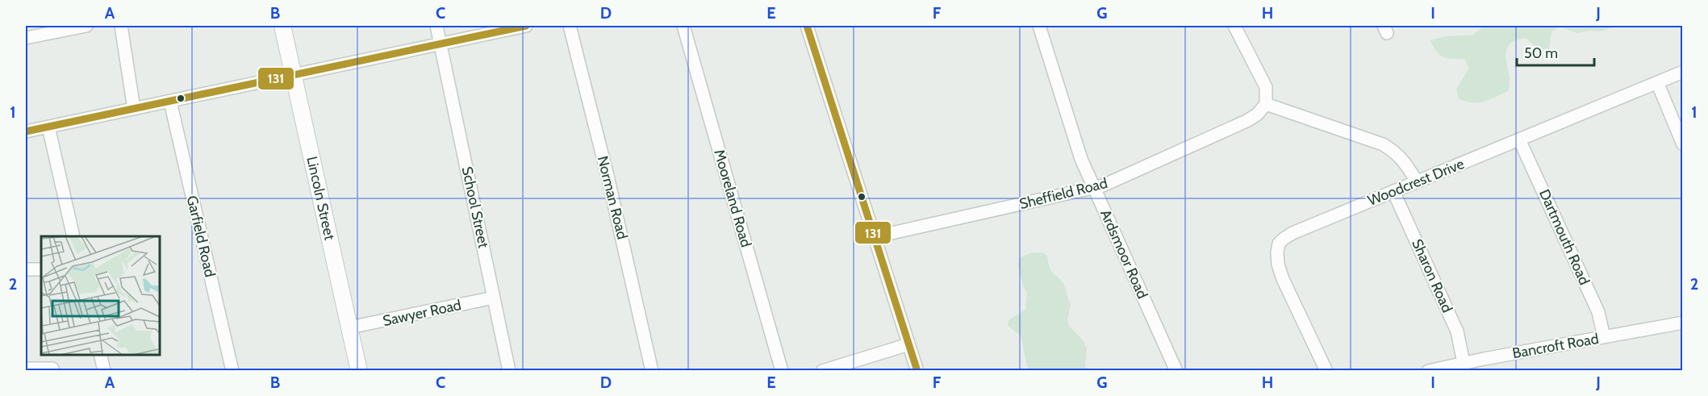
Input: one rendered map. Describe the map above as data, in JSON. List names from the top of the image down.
{
  "streets": {
    "street": [
      "Woodcrest Drive",
      "Sheffield Road",
      "Norman Road",
      "Lincoln Street",
      "Mooreland Road",
      "School Street",
      "Garfield Road",
      "Dartmouth Road",
      "Ardsmoor Road",
      "Sharon Road",
      "Sawyer Road",
      "Bancroft Road"
    ]
  },
  "crossings": [
    ["Woodcrest Drive", "Dartmouth Road"],
    ["Woodcrest Drive", "Sharon Road"],
    ["Sheffield Road", "Ardsmoor Road"],
    ["Lincoln Street", "Sawyer Road"],
    ["School Street", "Sawyer Road"],
    ["Dartmouth Road", "Bancroft Road"],
    ["Sharon Road", "Bancroft Road"]
  ],
  "lines": ["transit line 131"],
  "scale_bar": "50 m",
  "grid": {
    "columns": [
      "A",
      "B",
      "C",
      "D",
      "E",
      "F",
      "G",
      "H",
      "I",
      "J"
    ],
    "rows": ["1", "2"]
  }
}
